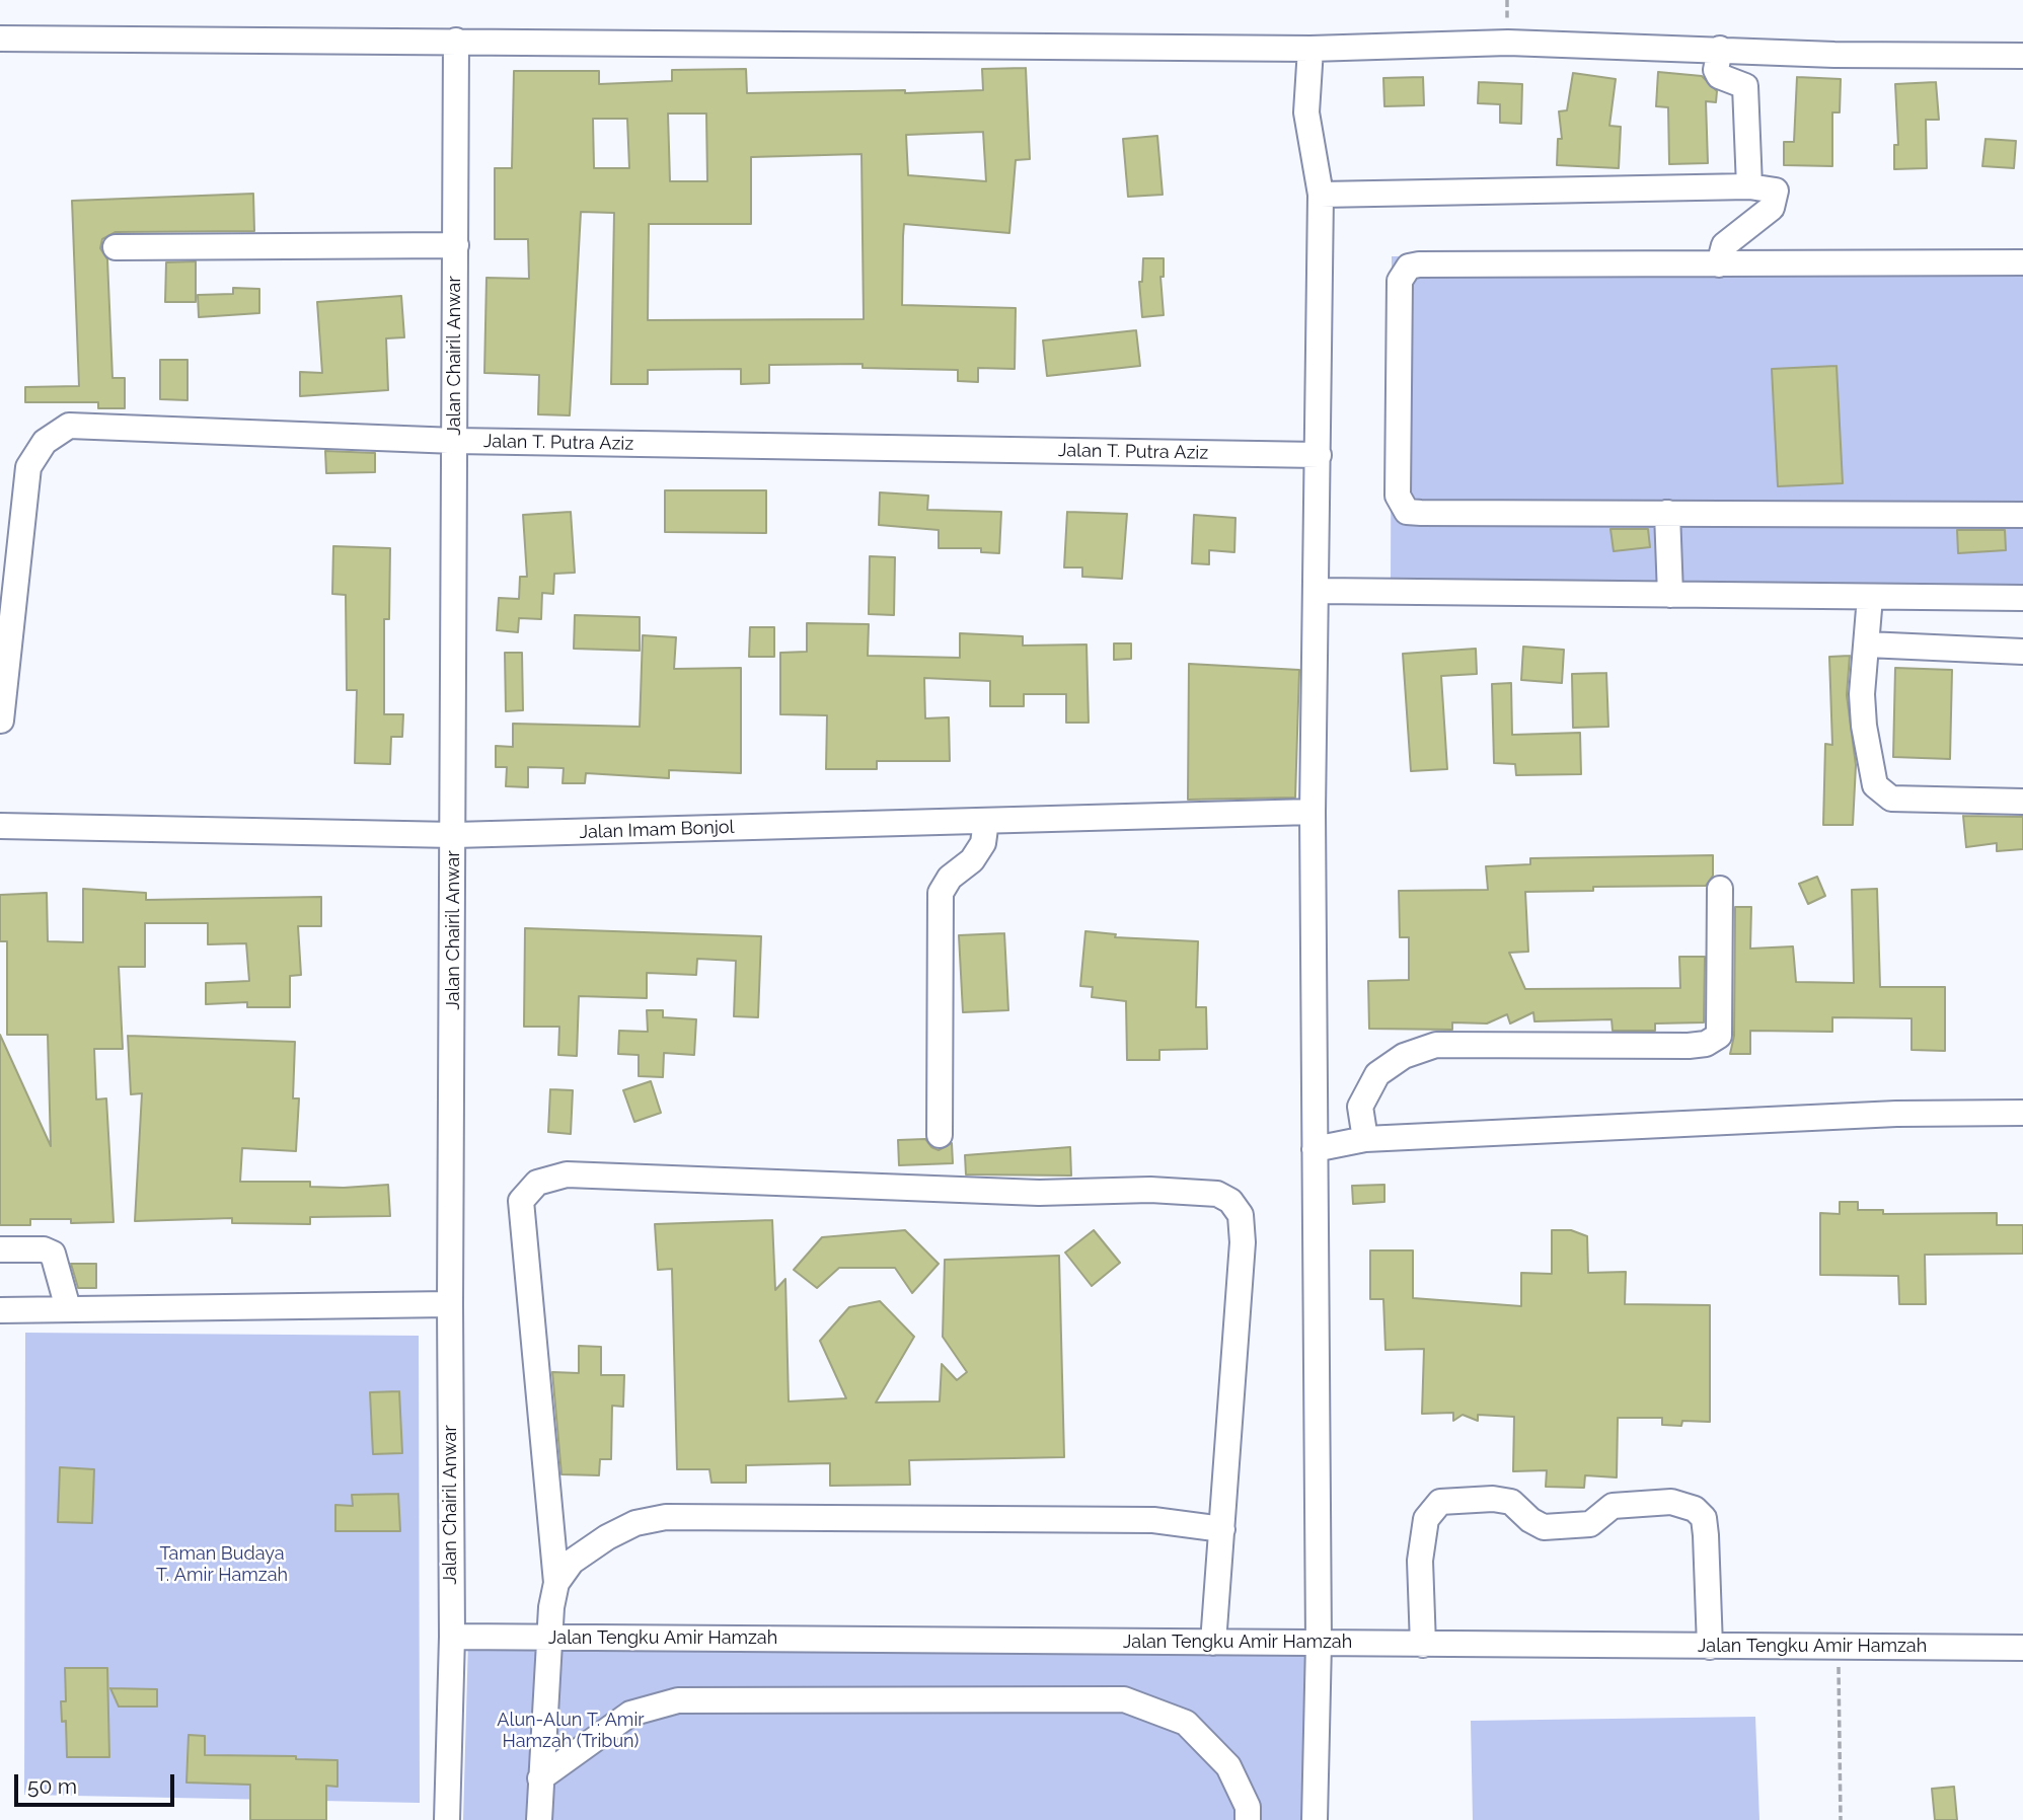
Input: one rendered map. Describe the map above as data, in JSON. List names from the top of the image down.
{
  "streets": {
    "street": [
      "Jalan Chairil Anwar",
      "Jalan T. Putra Aziz",
      "Jalan Imam Bonjol",
      "Jalan Tengku Amir Hamzah"
    ]
  },
  "crossings": [
    ["Jalan Chairil Anwar", "Jalan T. Putra Aziz"],
    ["Jalan Chairil Anwar", "Jalan Imam Bonjol"],
    ["Jalan Chairil Anwar", "Jalan Tengku Amir Hamzah"]
  ],
  "parks": ["Taman Budaya T. Amir Hamzah", "Alun-Alun T. Amir Hamzah (Tribun)"],
  "scale_bar": "50 m"
}
